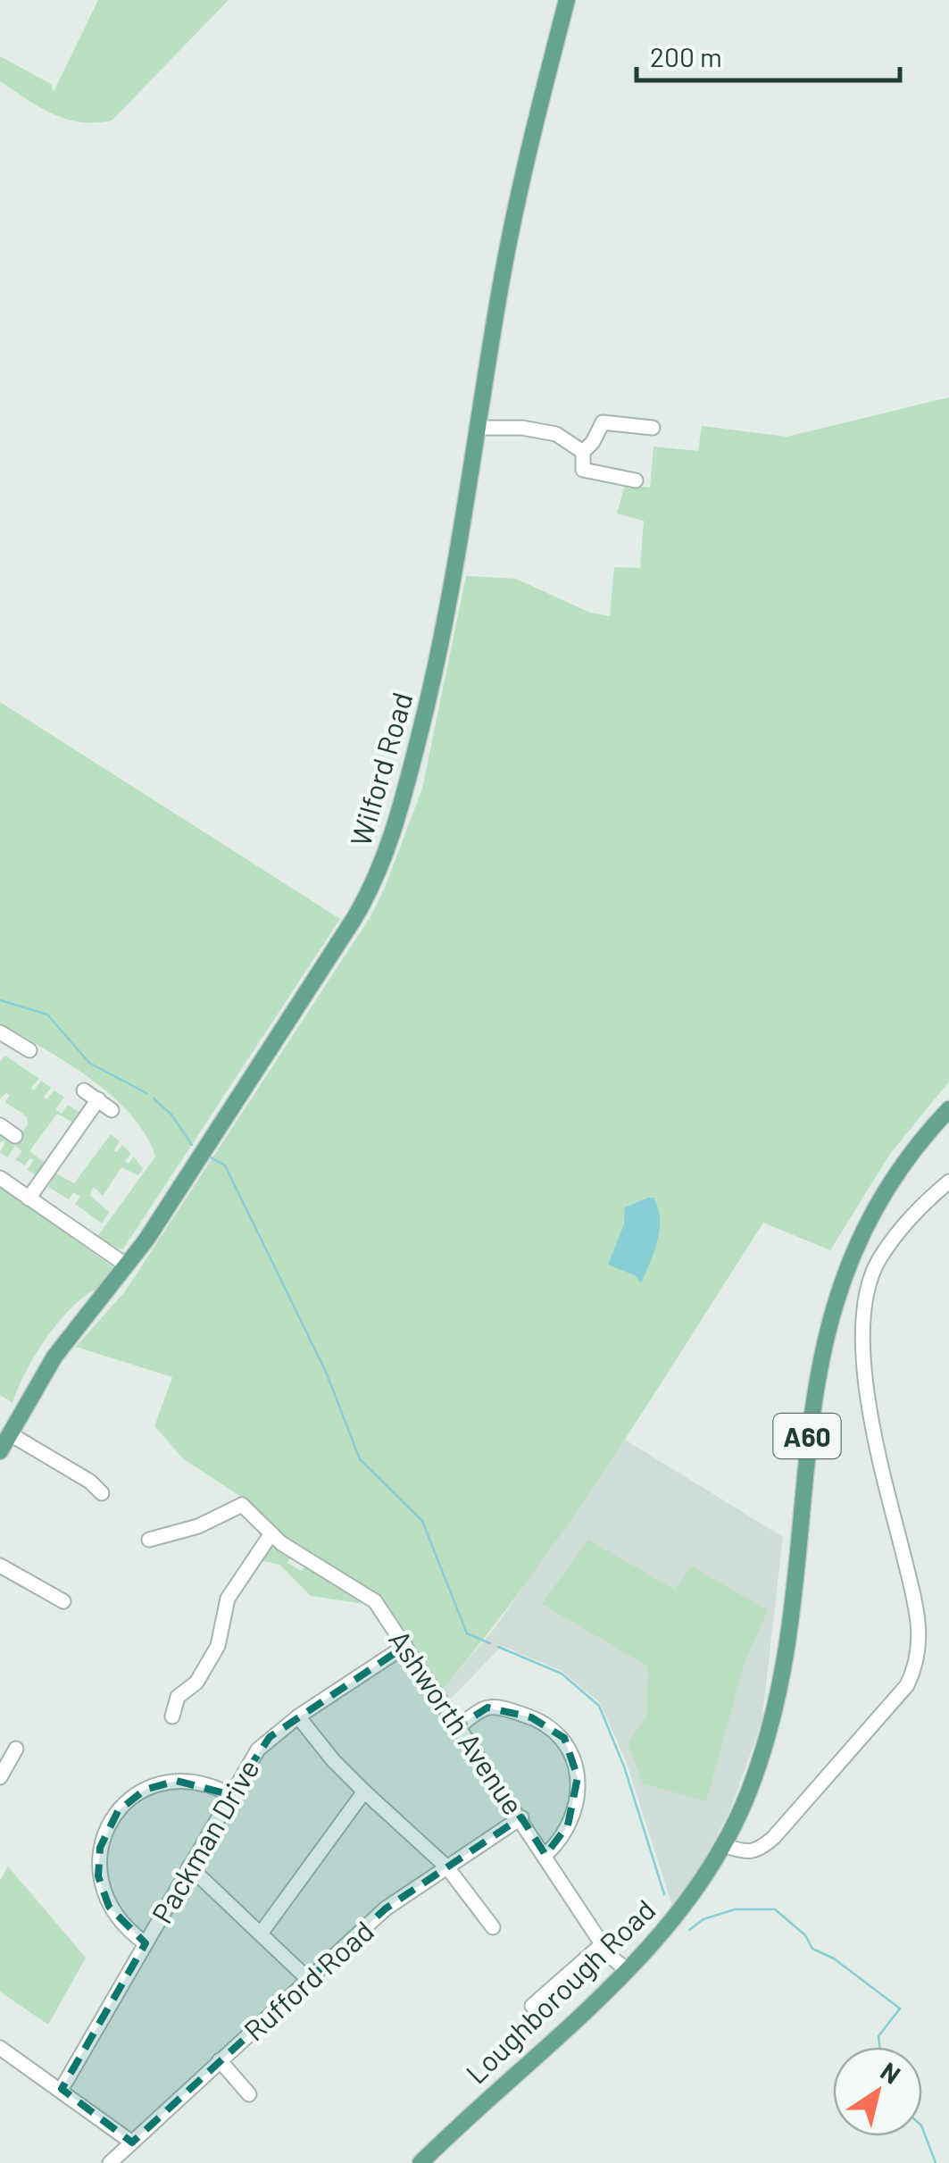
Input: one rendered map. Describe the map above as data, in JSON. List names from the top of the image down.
{
  "streets": {
    "main road": ["Wilford Road", "A60", "Loughborough Road"],
    "street": ["Ashworth Avenue", "Packman Drive", "Rufford Road"]
  },
  "crossings": [
    ["Ashworth Avenue", "Packman Drive"],
    ["Ashworth Avenue", "Rufford Road"],
    ["Ashworth Avenue", "Loughborough Road"]
  ],
  "scale_bar": "200 m",
  "north": "top right"
}
